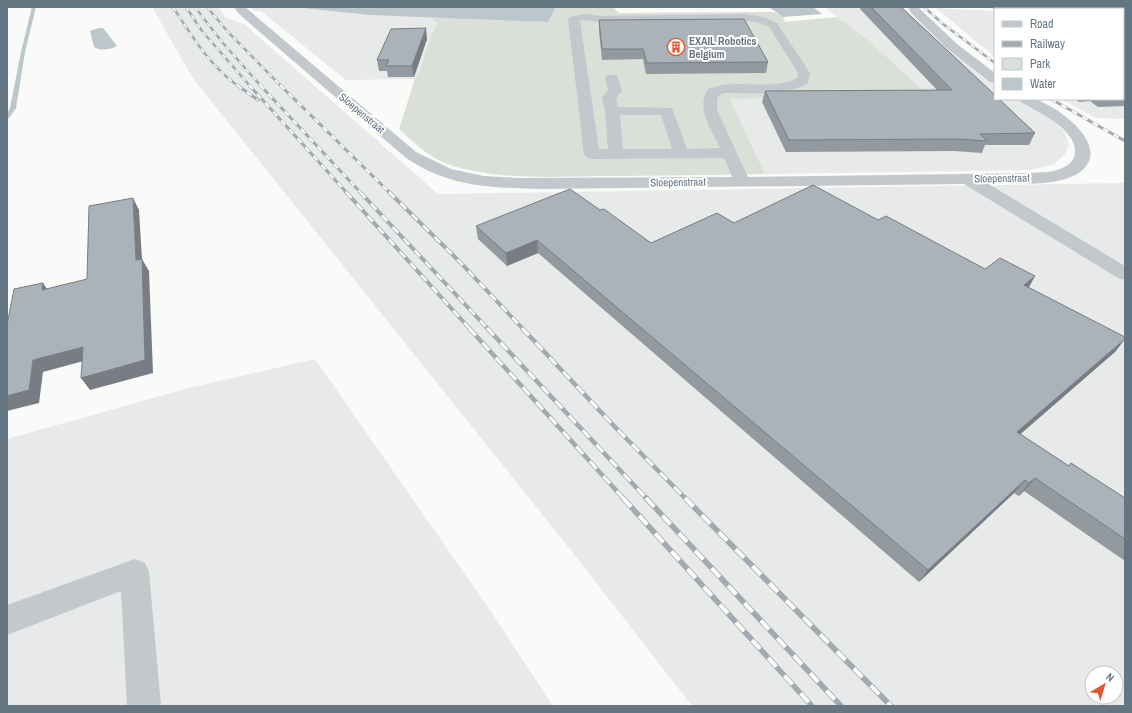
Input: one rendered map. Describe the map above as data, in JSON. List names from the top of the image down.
{
  "streets": {
    "street": ["Sloepenstraat"]
  },
  "places": {
    "building": ["EXAIL Robotics Belgium"]
  },
  "legend": [
    "Road",
    "Railway",
    "Park",
    "Water"
  ],
  "north": "top right"
}
